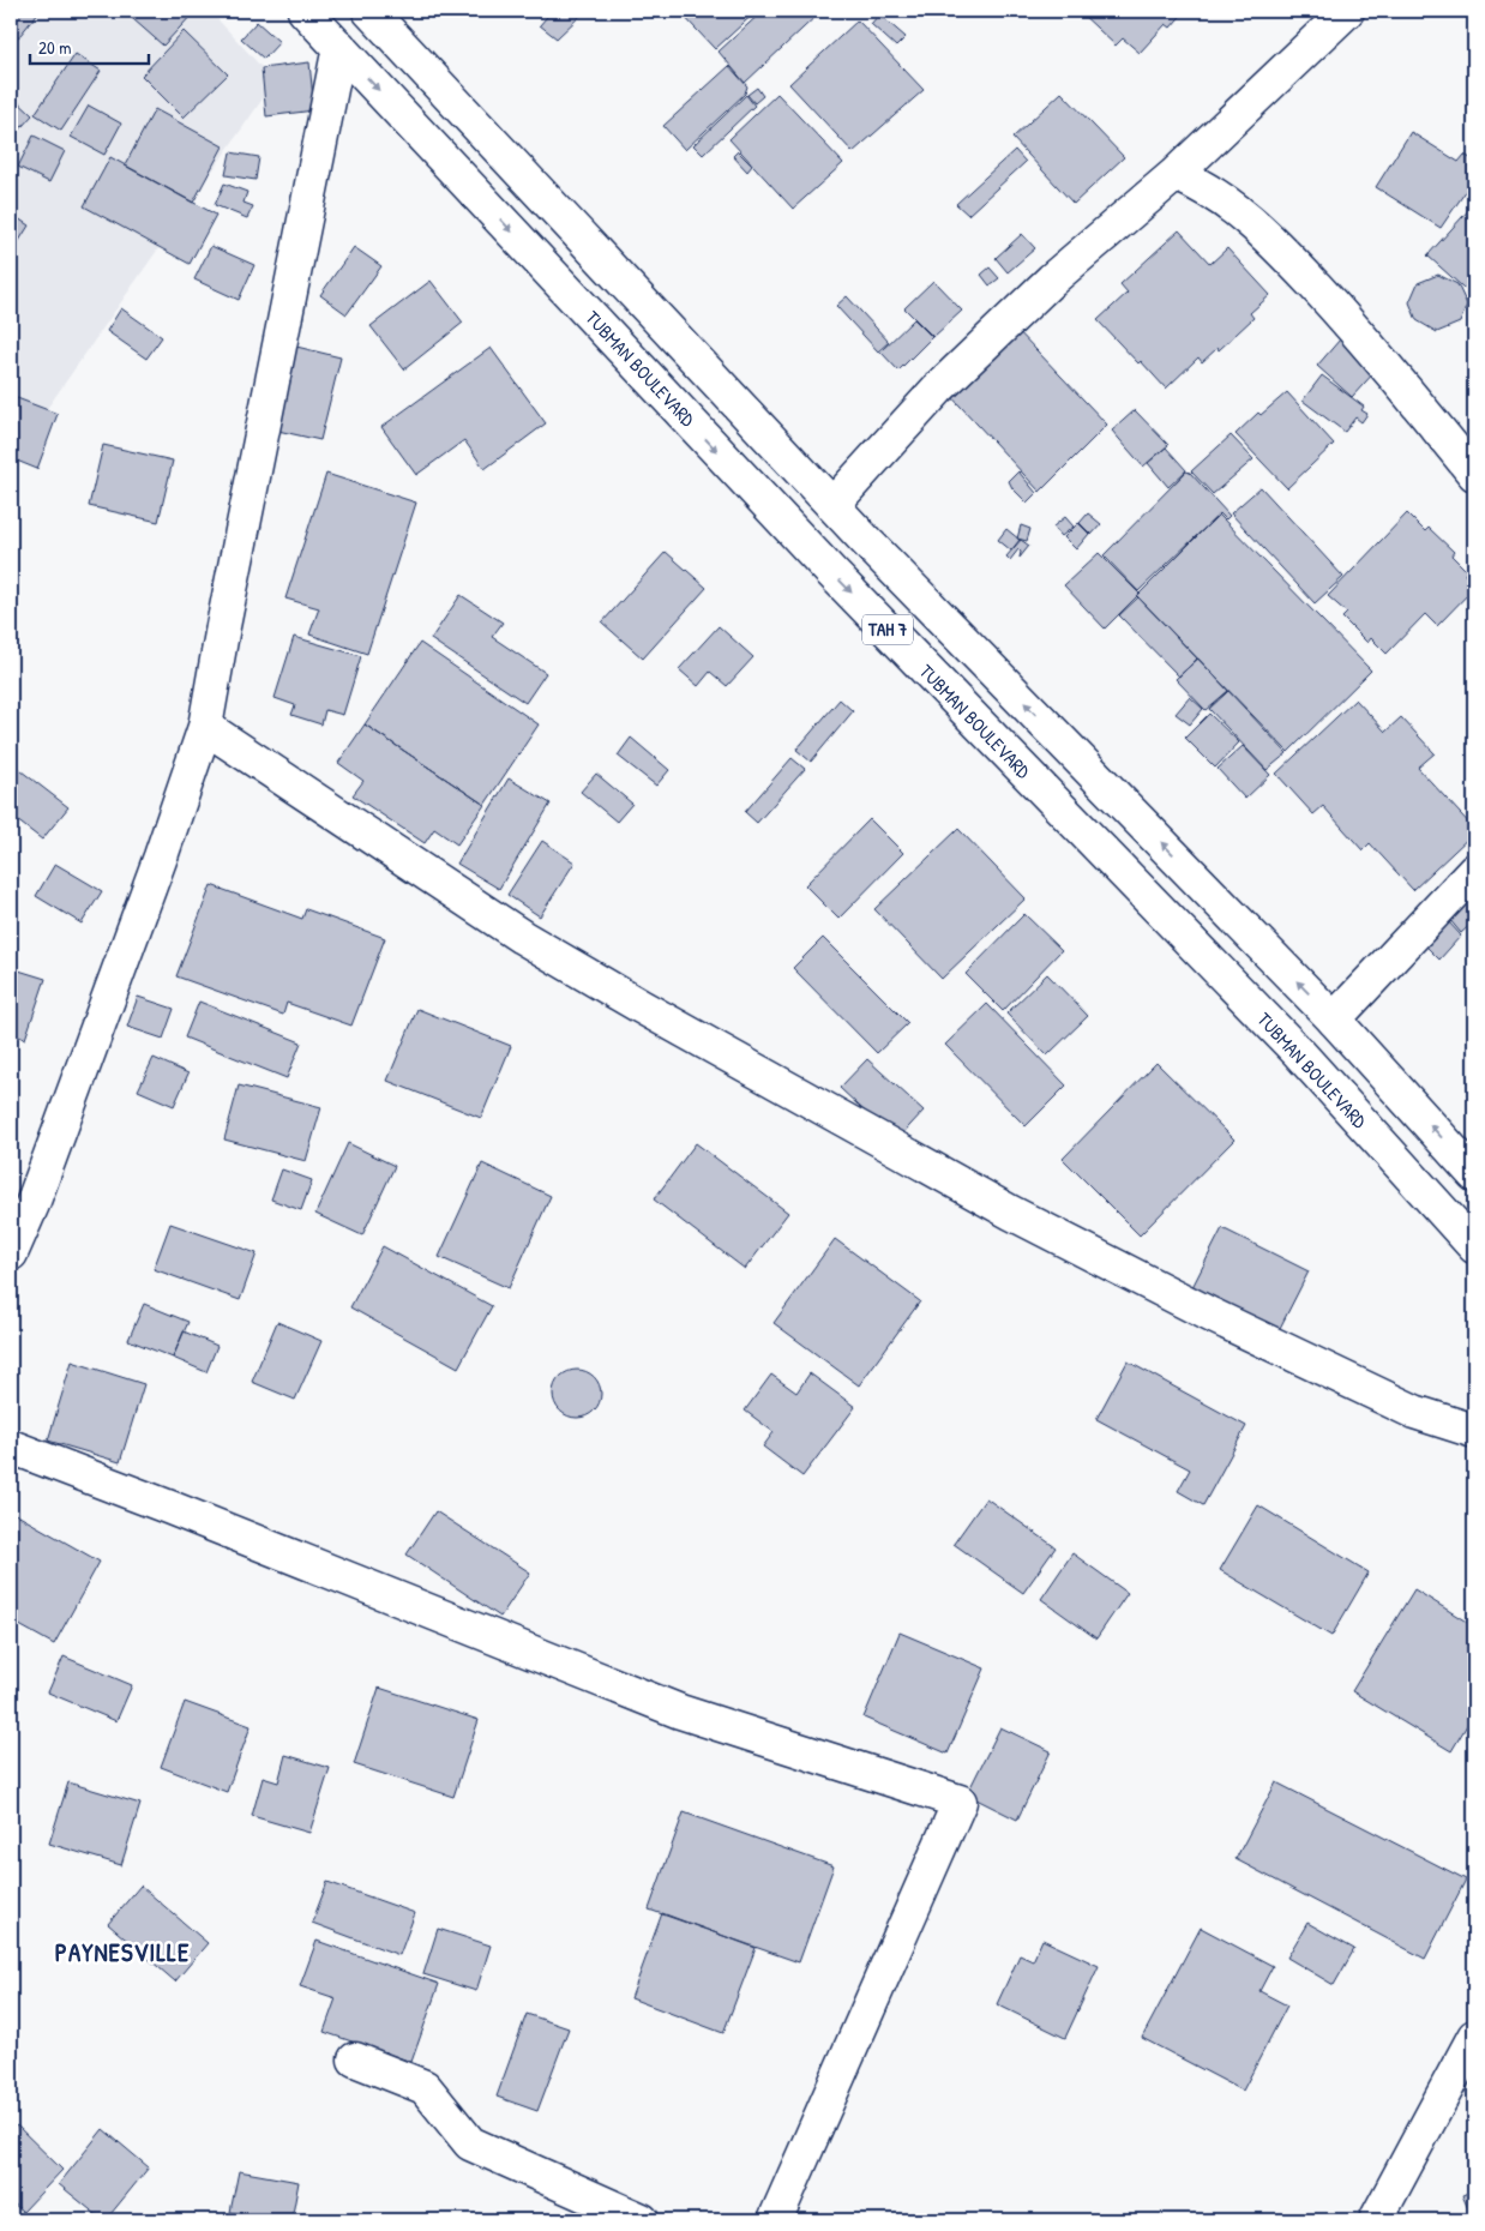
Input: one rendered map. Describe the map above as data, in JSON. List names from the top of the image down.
{
  "streets": {
    "main road": ["TUBMAN BOULEVARD", "TAH 7"]
  },
  "districts": ["PAYNESVILLE"],
  "scale_bar": "20 m"
}
